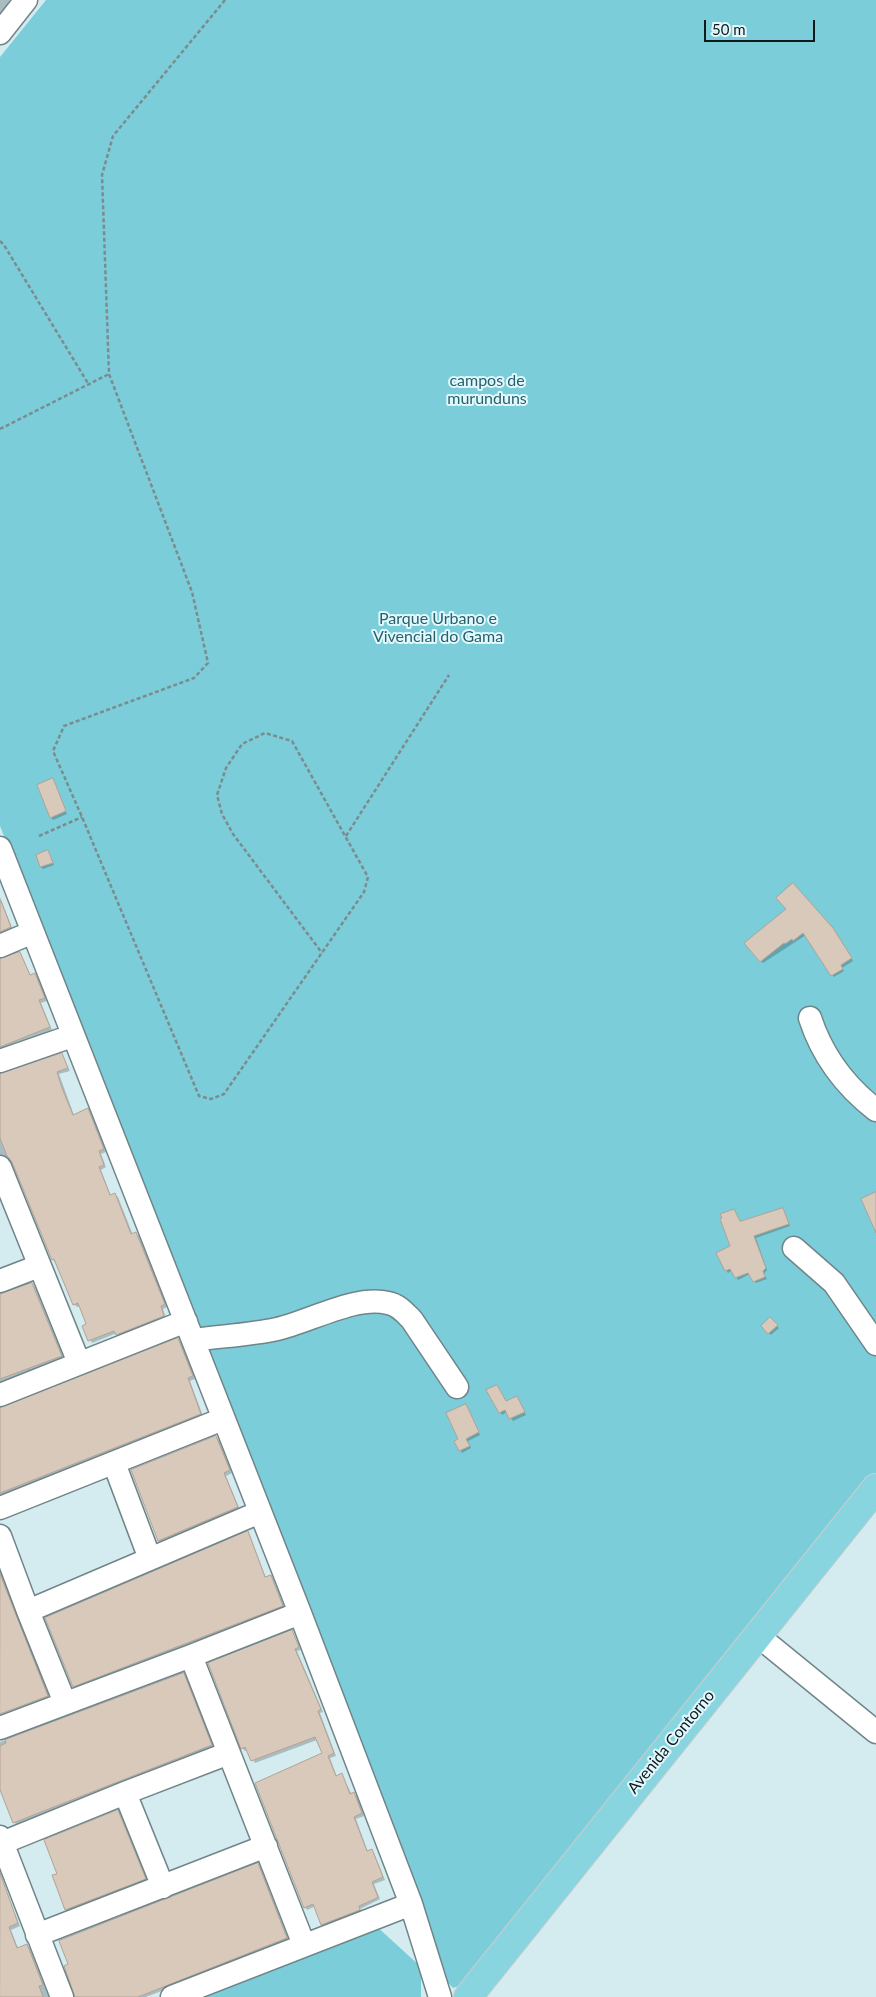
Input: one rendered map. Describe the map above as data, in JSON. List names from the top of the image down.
{
  "streets": {
    "main road": ["Avenida Contorno"]
  },
  "parks": ["campos de murunduns", "Parque Urbano e Vivencial do Gama"],
  "scale_bar": "50 m"
}
